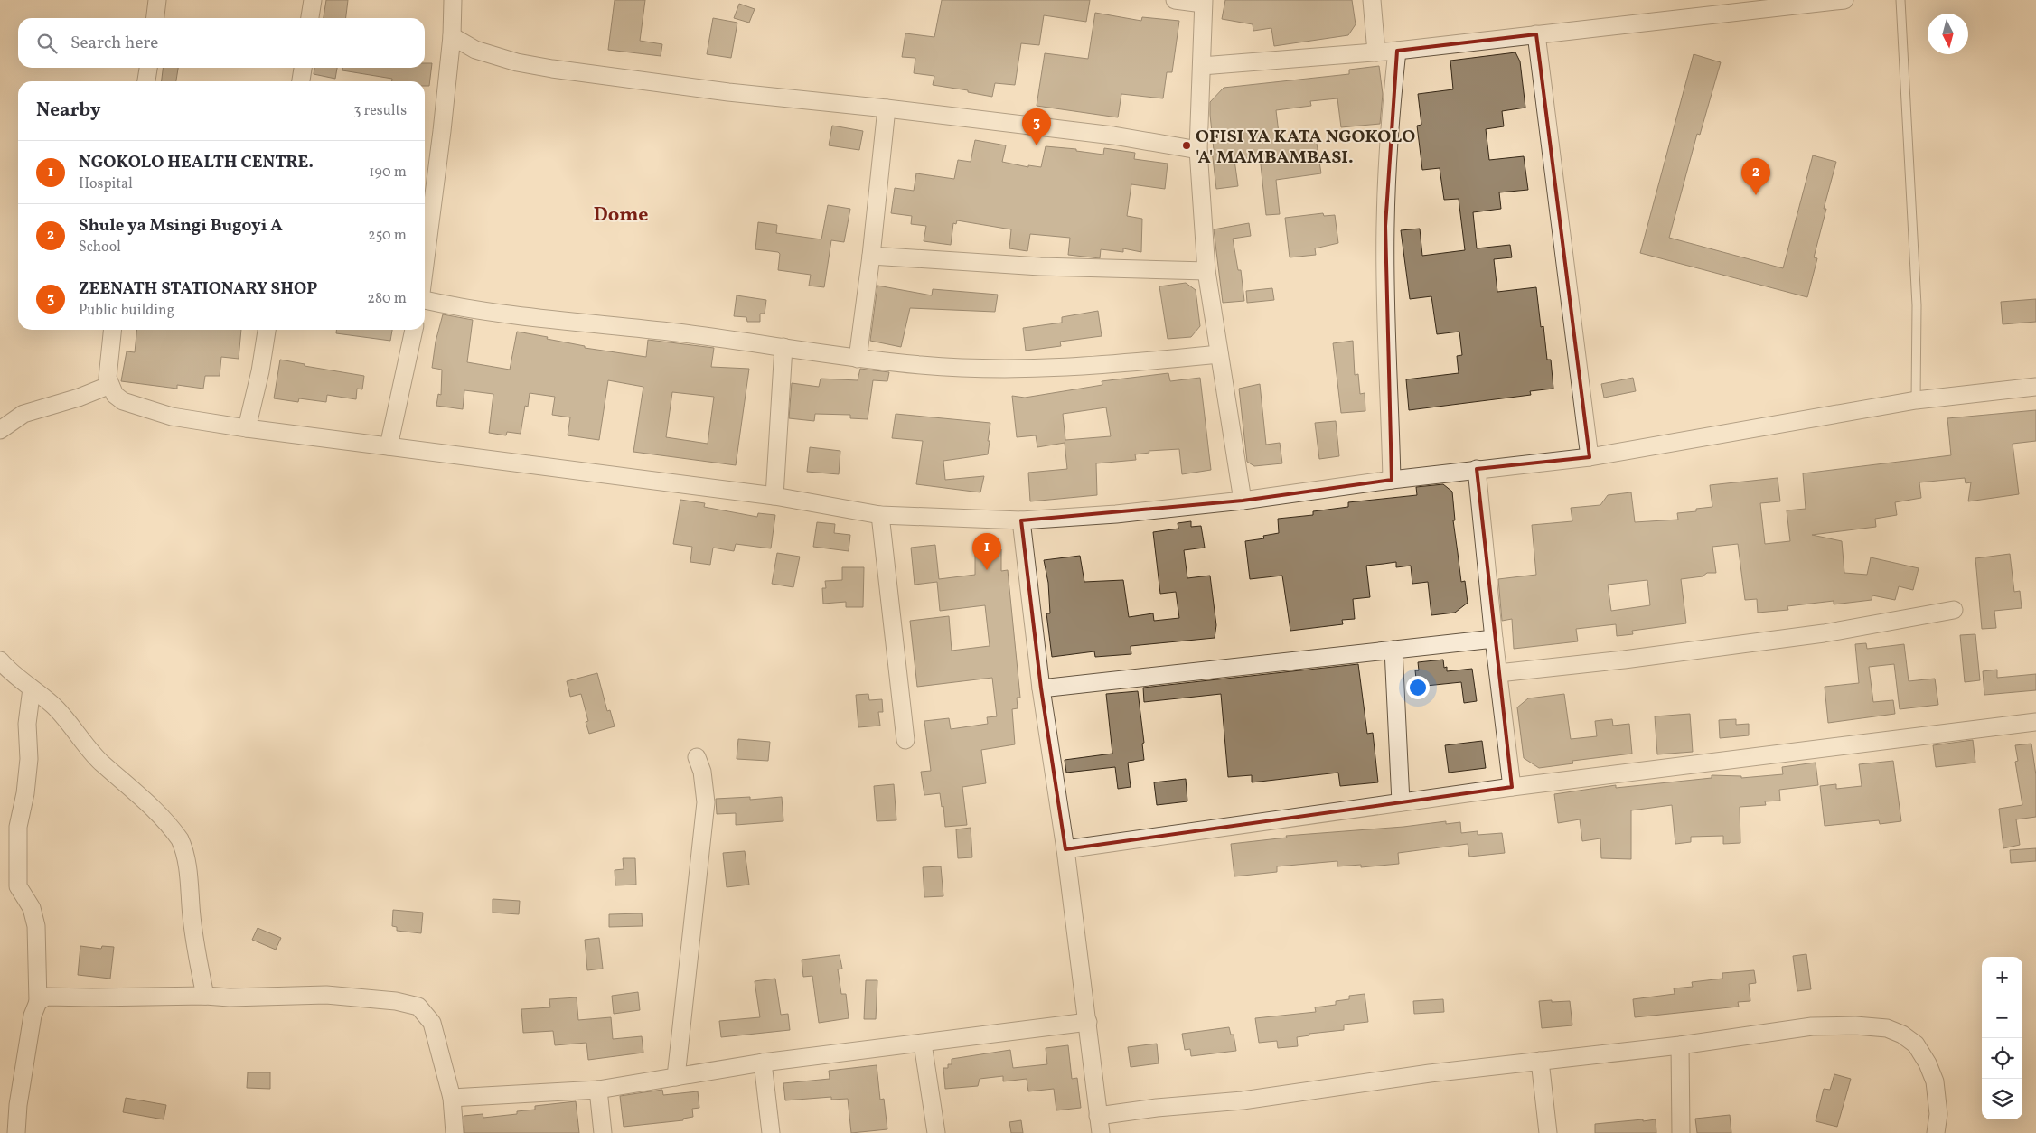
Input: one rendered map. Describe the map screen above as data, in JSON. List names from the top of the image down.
{
  "districts": ["Dome"],
  "places": ["OFISI YA KATA NGOKOLO 'A' MAMBAMBASI."],
  "north": "bottom",
  "page": {
    "search": "Search here",
    "heading": ["Nearby", "3 results"],
    "pins": ["3", "2", "1"],
    "list": [
      {
        "mark": "1",
        "name": "NGOKOLO HEALTH CENTRE.",
        "note": "Hospital",
        "value": "190 m"
      },
      {
        "mark": "2",
        "name": "Shule ya Msingi Bugoyi A",
        "note": "School",
        "value": "250 m"
      },
      {
        "mark": "3",
        "name": "ZEENATH STATIONARY SHOP",
        "note": "Public building",
        "value": "280 m"
      }
    ],
    "map_buttons": ["+", "−"]
  }
}
